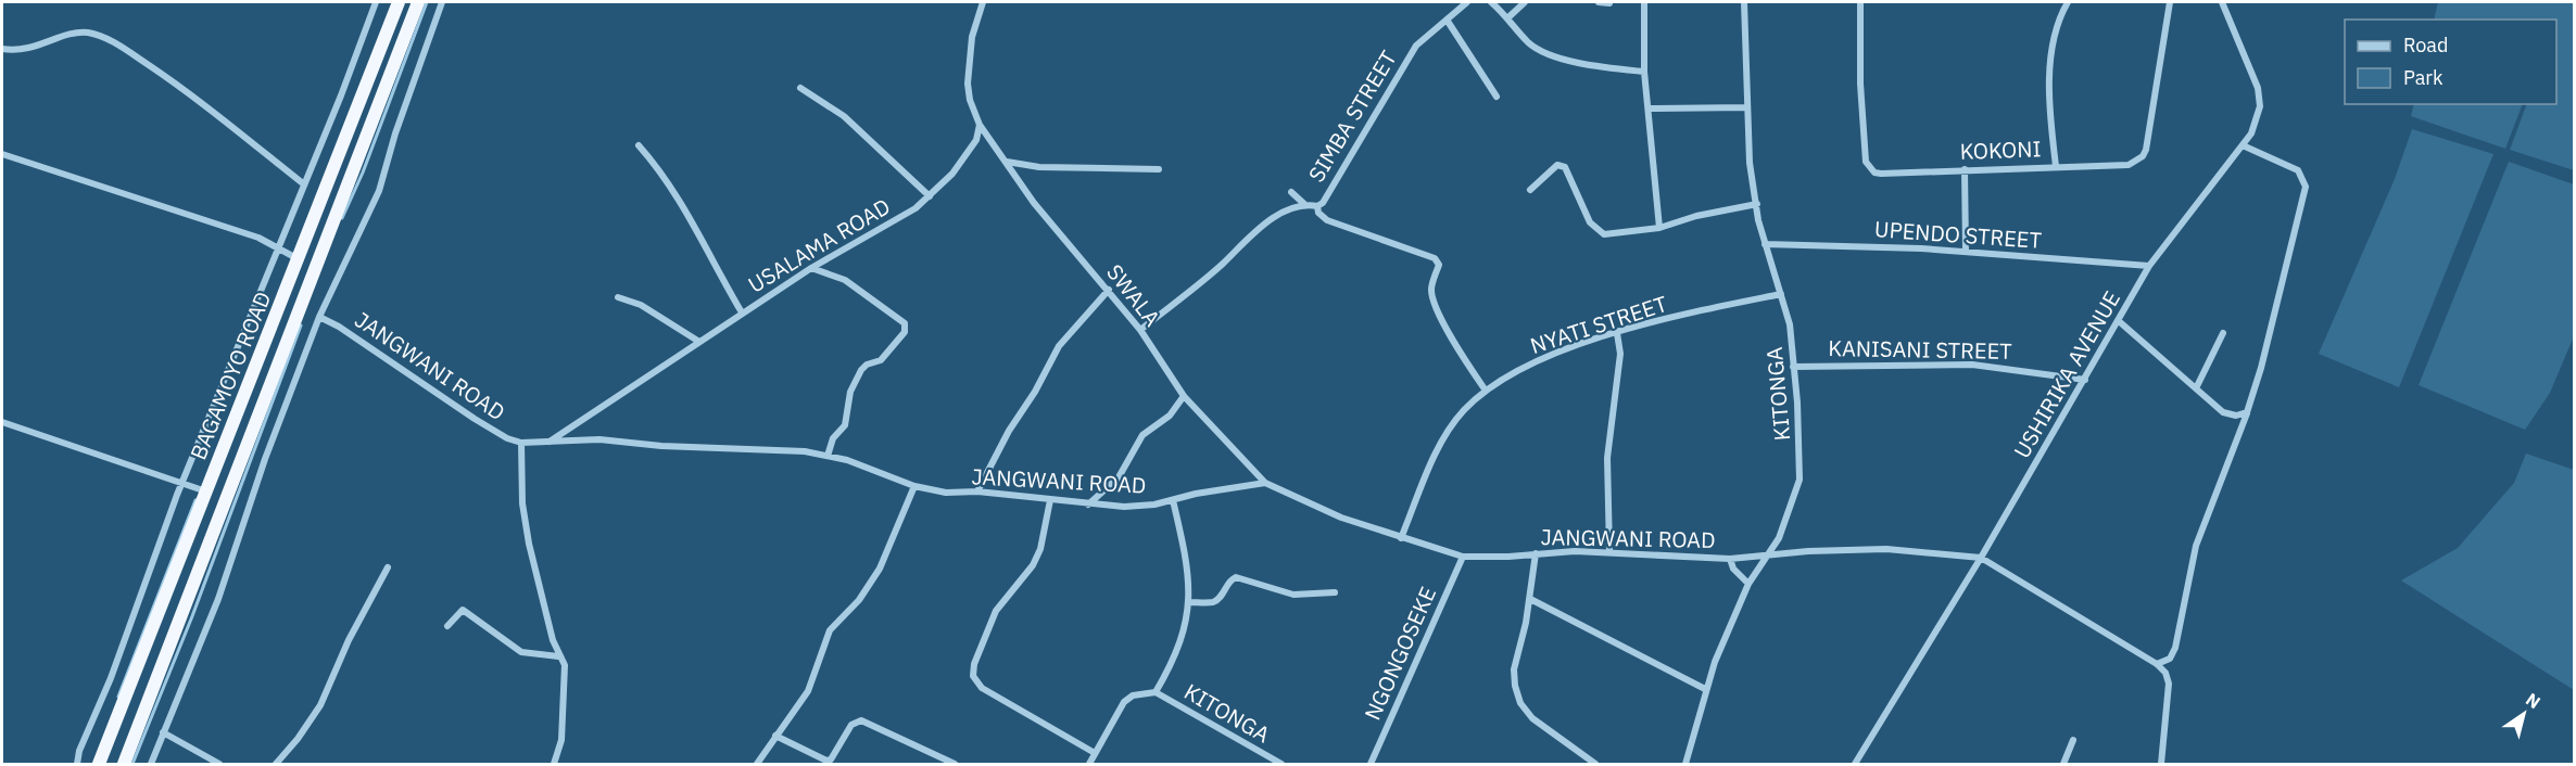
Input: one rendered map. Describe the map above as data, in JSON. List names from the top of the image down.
{
  "streets": {
    "highway": ["BAGAMOYO ROAD"],
    "street": [
      "SIMBA STREET",
      "KOKONI",
      "UPENDO STREET",
      "USALAMA ROAD",
      "SWALA",
      "NYATI STREET",
      "KANISANI STREET",
      "JANGWANI ROAD",
      "USHIRIKA AVENUE",
      "KITONGA",
      "NGONGOSEKE"
    ]
  },
  "crossings": [
    ["SIMBA STREET", "SWALA"],
    ["UPENDO STREET", "USHIRIKA AVENUE"],
    ["UPENDO STREET", "KITONGA"],
    ["USALAMA ROAD", "SWALA"],
    ["USALAMA ROAD", "JANGWANI ROAD"],
    ["SWALA", "JANGWANI ROAD"],
    ["NYATI STREET", "JANGWANI ROAD"],
    ["NYATI STREET", "KITONGA"],
    ["KANISANI STREET", "USHIRIKA AVENUE"],
    ["KANISANI STREET", "KITONGA"],
    ["JANGWANI ROAD", "USHIRIKA AVENUE"],
    ["JANGWANI ROAD", "KITONGA"],
    ["JANGWANI ROAD", "NGONGOSEKE"]
  ],
  "legend": ["Road", "Park"],
  "north": "top right"
}
